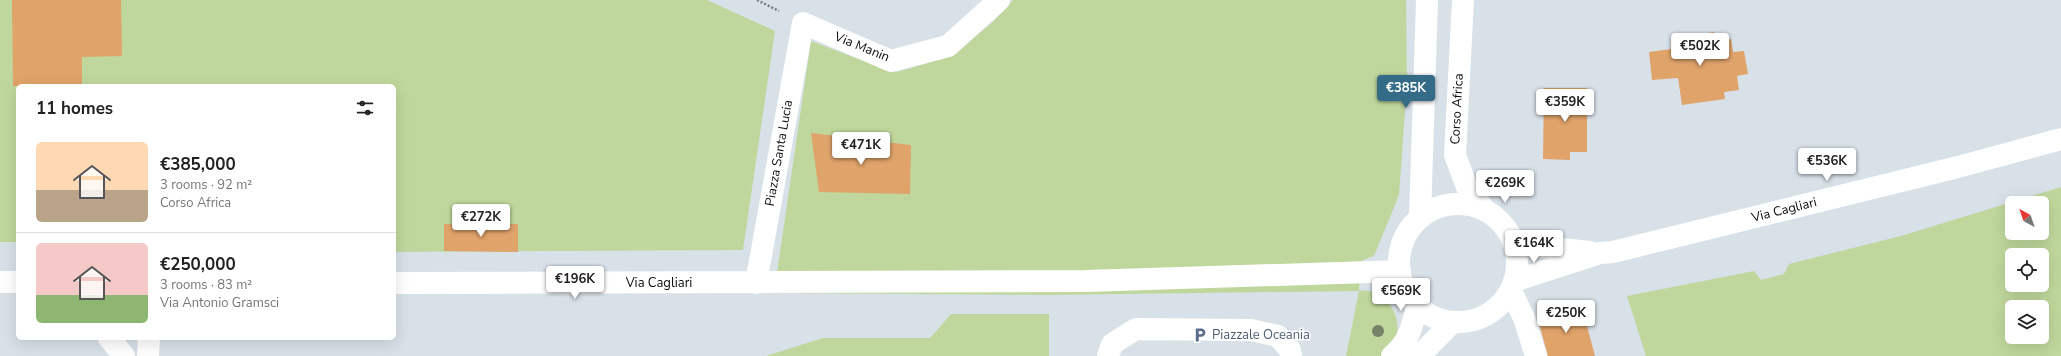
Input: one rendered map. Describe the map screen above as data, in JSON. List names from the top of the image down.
{
  "streets": {
    "street": [
      "Via Manin",
      "Corso Africa",
      "Piazza Santa Lucia",
      "Via Cagliari"
    ]
  },
  "crossings": [
    ["Via Manin", "Piazza Santa Lucia"],
    ["Corso Africa", "Via Cagliari"],
    ["Piazza Santa Lucia", "Via Cagliari"]
  ],
  "places": {
    "parking": ["Piazzale Oceania"]
  },
  "north": "top left",
  "page": {
    "price": [
      "€502K",
      "€385K",
      "€359K",
      "€471K",
      "€536K",
      "€269K",
      "€272K",
      "€164K",
      "€196K",
      "€569K",
      "€250K"
    ],
    "heading": "11 homes",
    "list": [
      {
        "name": "€385,000",
        "note": "3 rooms · 92 m² · Corso Africa"
      },
      {
        "name": "€250,000",
        "note": "3 rooms · 83 m² · Via Antonio Gramsci"
      }
    ]
  }
}
